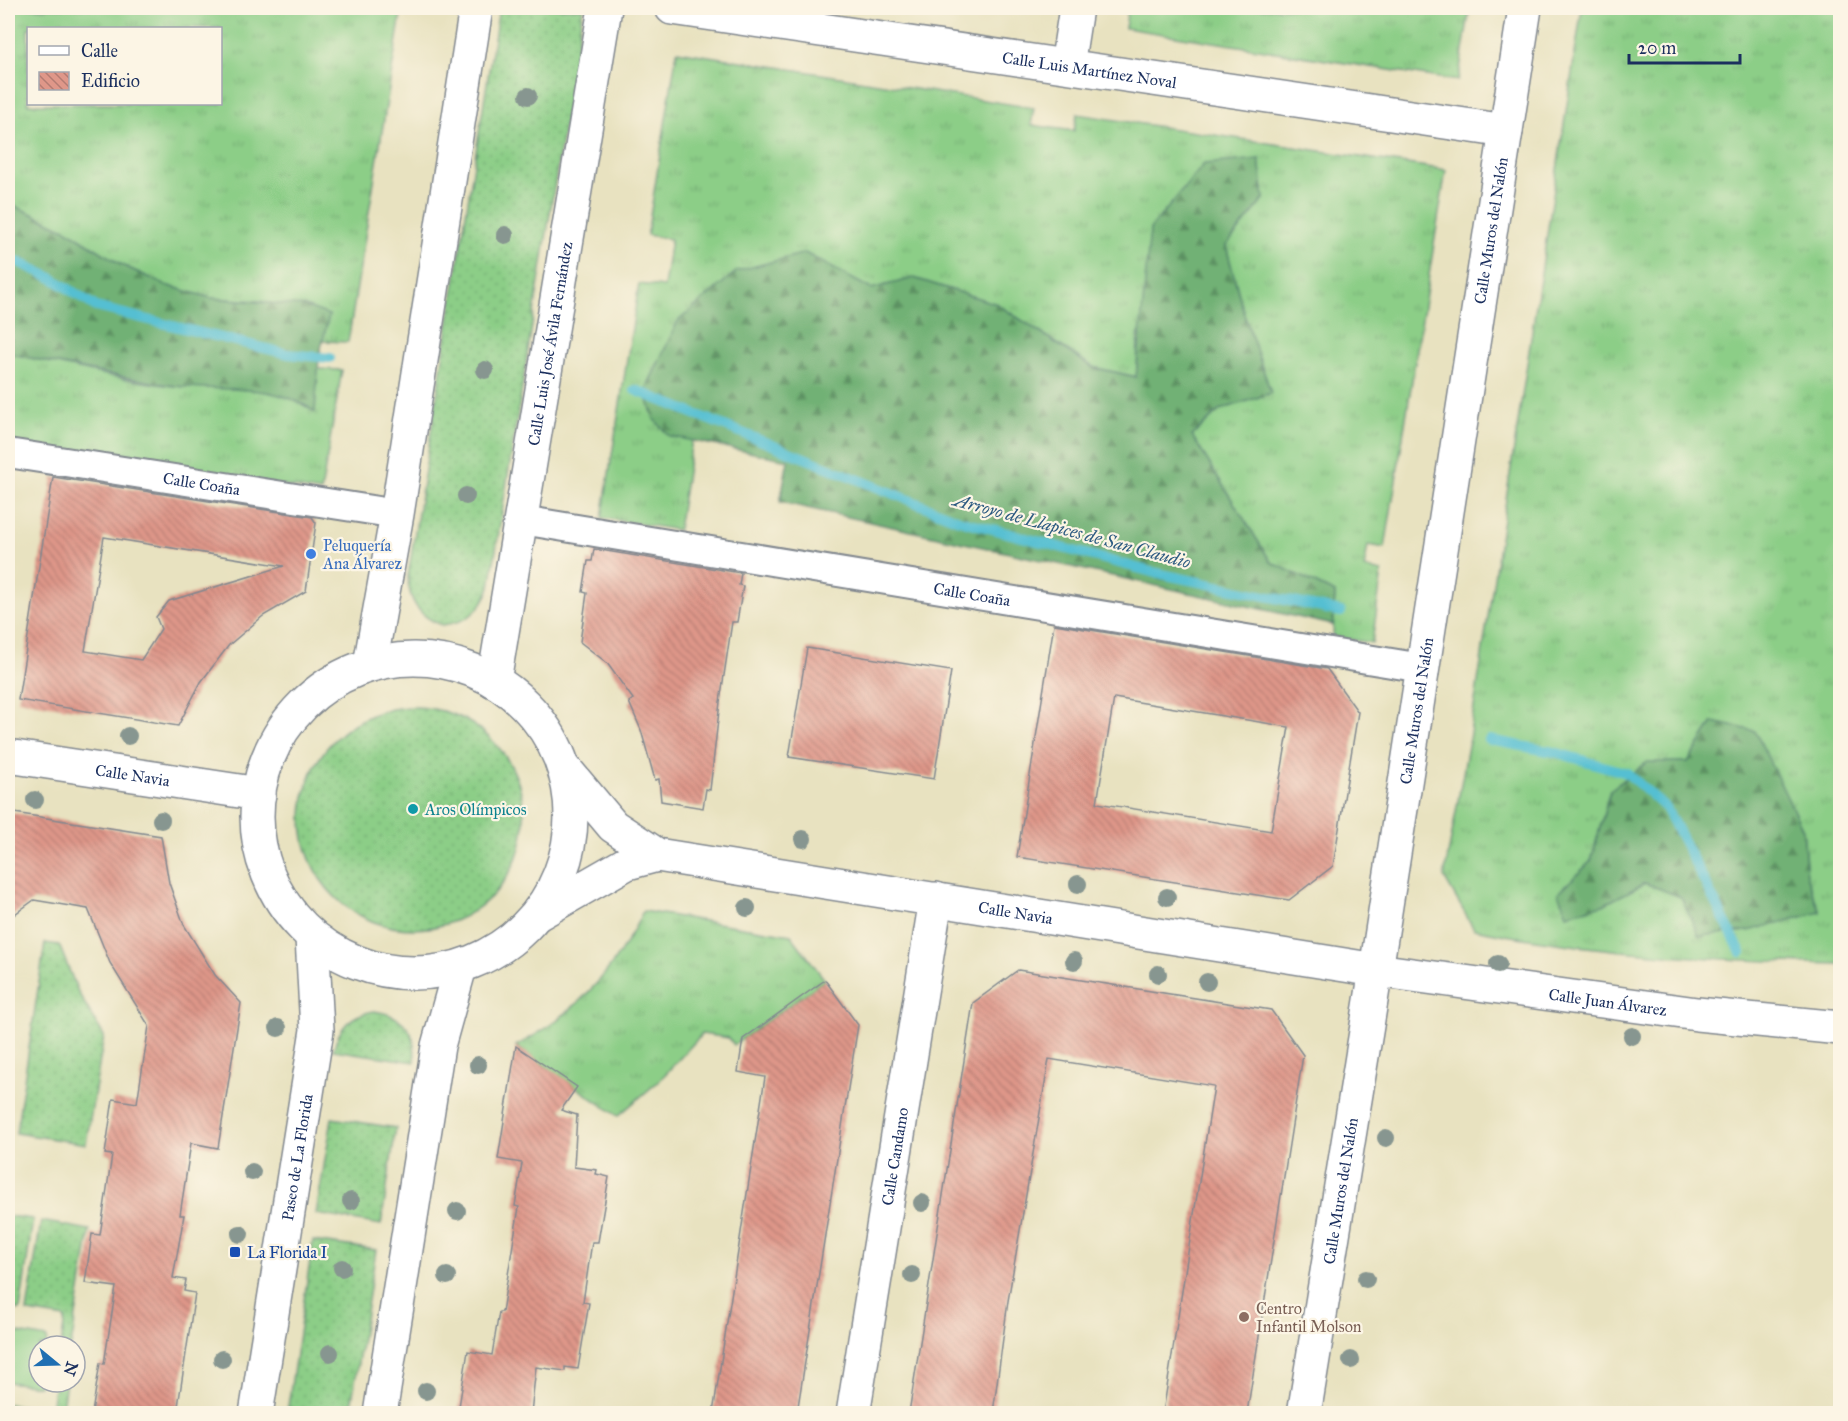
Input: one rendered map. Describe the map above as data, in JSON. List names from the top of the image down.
{
  "streets": {
    "street": [
      "Calle Luis Martínez Noval",
      "Calle Muros del Nalón",
      "Calle Luis José Ávila Fernández",
      "Calle Coaña",
      "Calle Navia",
      "Calle Juan Álvarez",
      "Calle Candamo",
      "Paseo de La Florida"
    ]
  },
  "crossings": [
    ["Calle Luis Martínez Noval", "Calle Muros del Nalón"],
    ["Calle Muros del Nalón", "Calle Coaña"],
    ["Calle Muros del Nalón", "Calle Navia"],
    ["Calle Muros del Nalón", "Calle Juan Álvarez"],
    ["Calle Luis José Ávila Fernández", "Calle Coaña"],
    ["Calle Navia", "Calle Juan Álvarez"],
    ["Calle Navia", "Calle Candamo"]
  ],
  "water": ["Arroyo de Llapices de San Claudio"],
  "places": {
    "other": ["Peluquería Ana Álvarez", "Aros Olímpicos", "Centro Infantil Molson"],
    "transit": ["La Florida I"]
  },
  "legend": ["Calle", "Edificio"],
  "scale_bar": "20 m",
  "north": "right"
}
